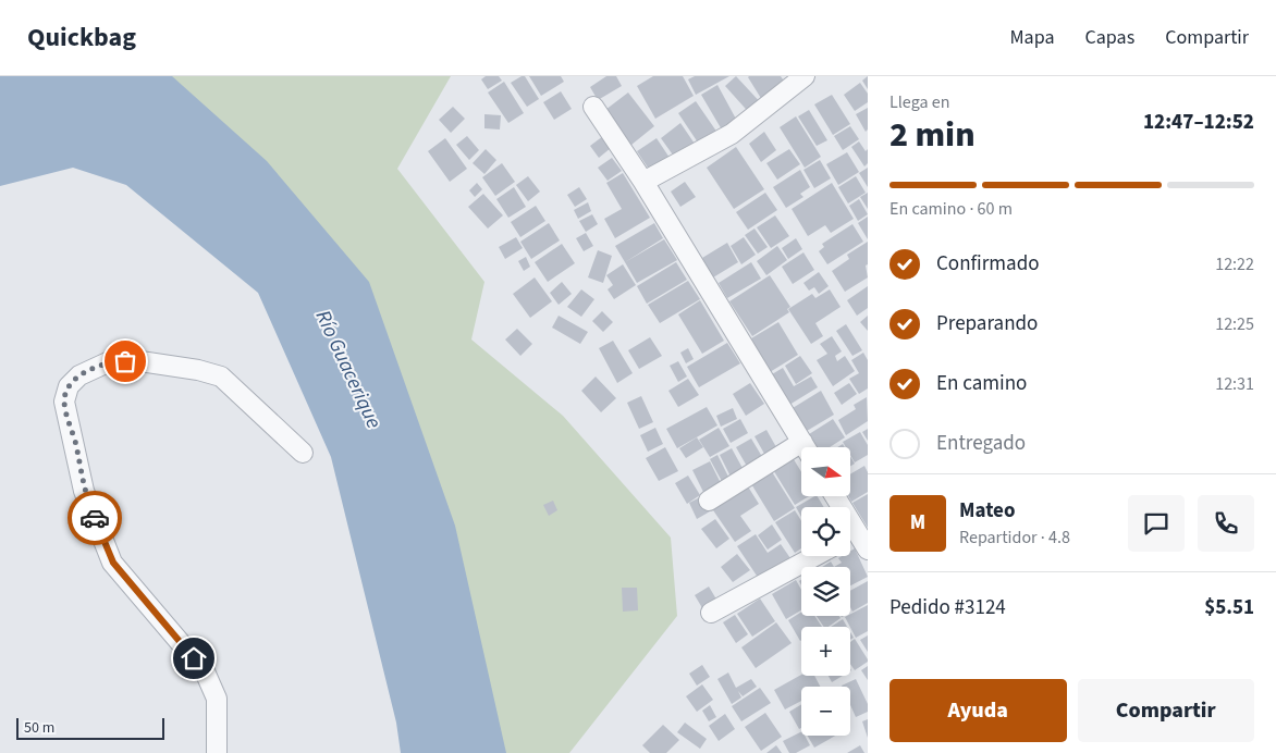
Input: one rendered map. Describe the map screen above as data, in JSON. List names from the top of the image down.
{
  "water": ["Río Guacerique"],
  "scale_bar": "50 m",
  "north": "right",
  "page": {
    "header": "Quickbag",
    "nav": ["Mapa", "Capas", "Compartir"],
    "heading": ["2 min", "Llega en", "12:47–12:52"],
    "panel": [
      "Mateo",
      "Repartidor · 4.8",
      "Pedido #3124",
      "$5.51"
    ],
    "bar": "En camino · 60 m",
    "list": [
      ["Confirmado", "12:22"],
      ["Preparando", "12:25"],
      ["En camino", "12:31"],
      "Entregado"
    ],
    "map_buttons": ["+", "−"],
    "round": "M",
    "buttons": ["Ayuda", "Compartir"],
    "scale": "50 m"
  }
}
